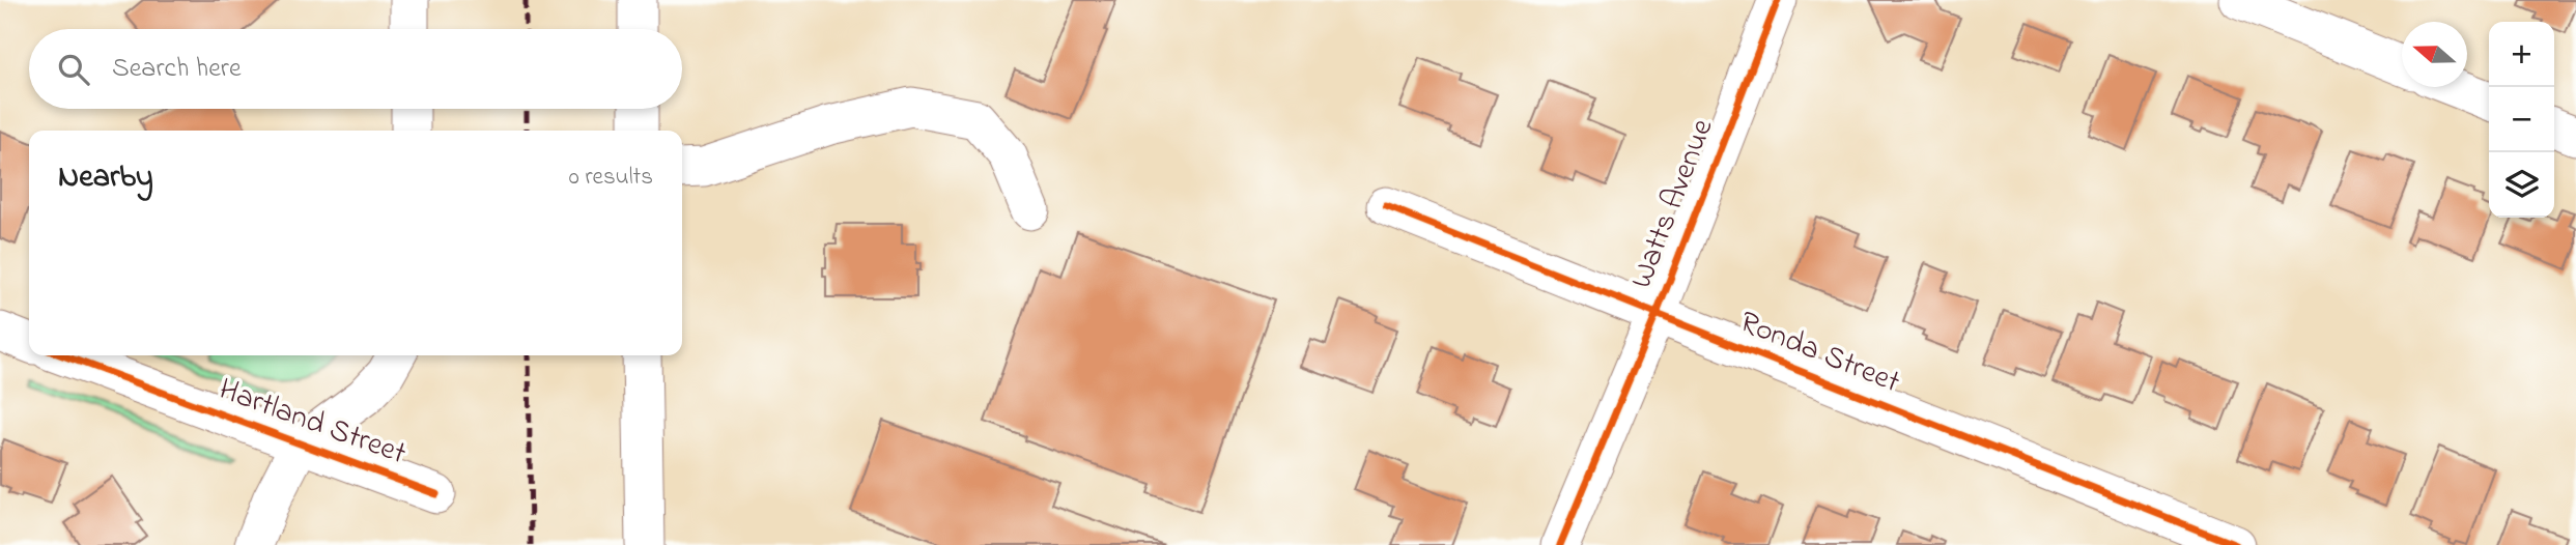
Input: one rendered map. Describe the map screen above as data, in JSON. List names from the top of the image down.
{
  "streets": {
    "street": ["Watts Avenue", "Ronda Street", "Hartland Street"]
  },
  "crossings": [
    ["Watts Avenue", "Ronda Street"]
  ],
  "north": "left",
  "page": {
    "map_buttons": ["+", "−"],
    "search": "Search here",
    "heading": ["Nearby", "0 results"]
  }
}
